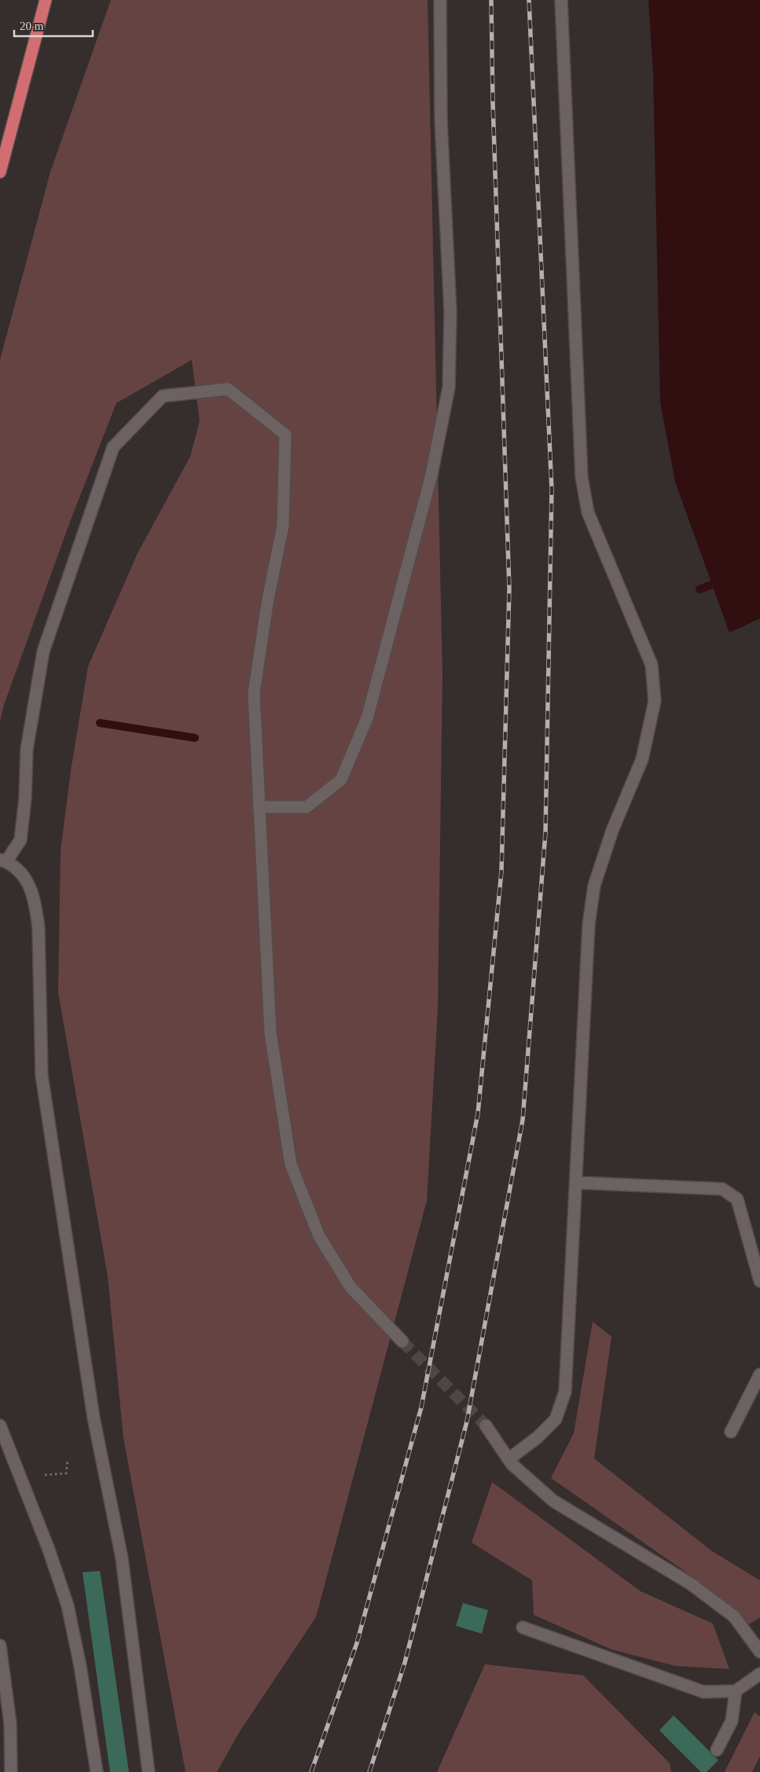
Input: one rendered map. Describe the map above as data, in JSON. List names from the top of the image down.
{
  "scale_bar": "20 m"
}
